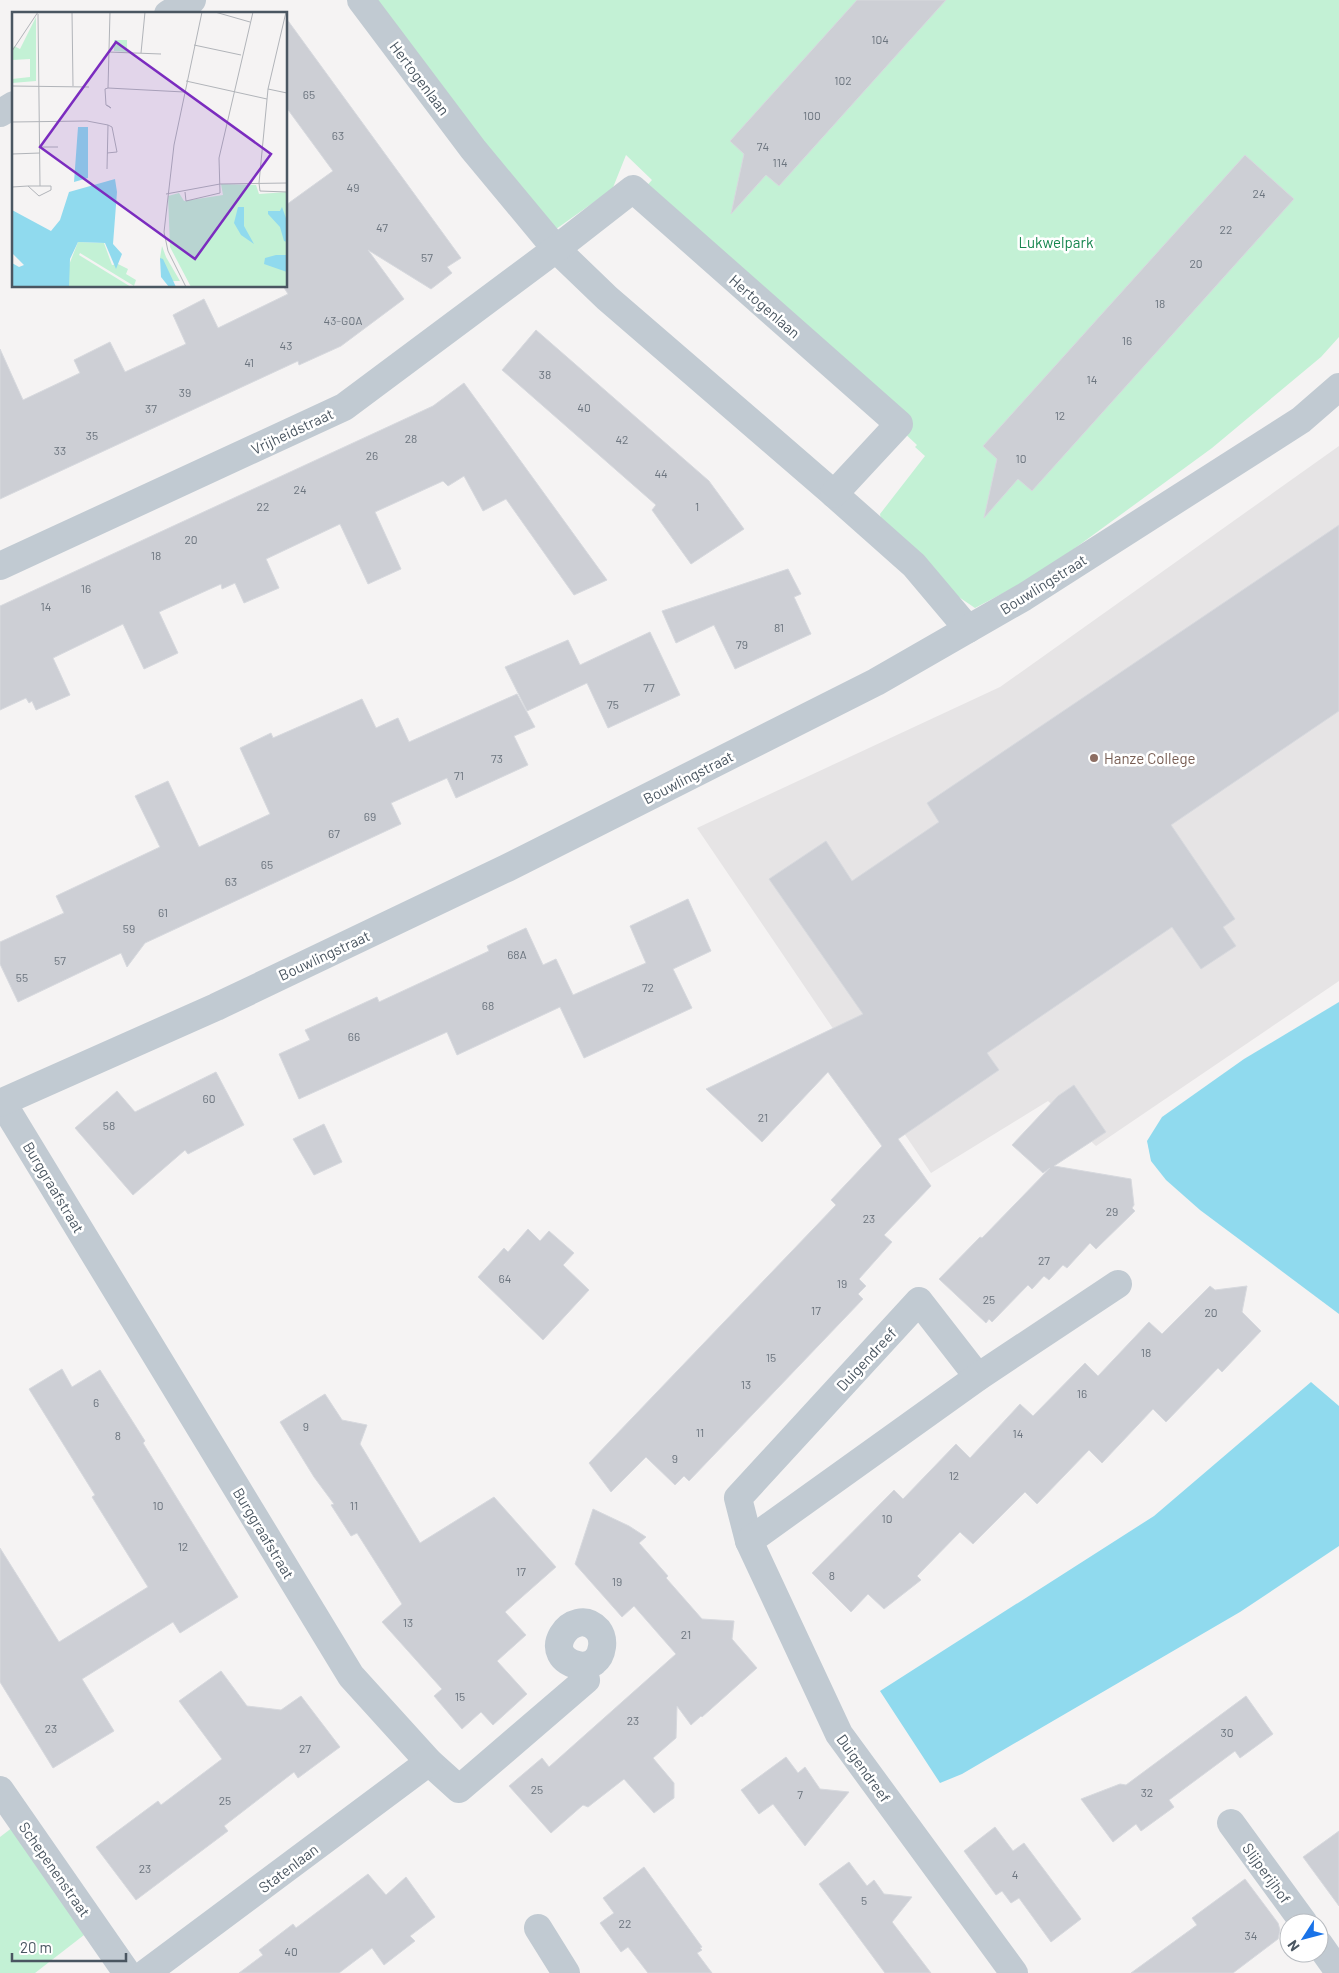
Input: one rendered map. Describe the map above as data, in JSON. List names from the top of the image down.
{
  "streets": {
    "street": [
      "Hertogenlaan",
      "Vrijheidstraat",
      "Bouwlingstraat",
      "Burggraafstraat",
      "Duigendreef",
      "Statenlaan",
      "Schepenenstraat",
      "Slijperijhof"
    ]
  },
  "crossings": [
    ["Hertogenlaan", "Vrijheidstraat"],
    ["Hertogenlaan", "Bouwlingstraat"],
    ["Bouwlingstraat", "Burggraafstraat"],
    ["Burggraafstraat", "Statenlaan"]
  ],
  "parks": ["Lukwelpark"],
  "places": ["Hanze College"],
  "house_numbers": [
    "104",
    "102",
    "65",
    "100",
    "63",
    "74",
    "114",
    "49",
    "24",
    "47",
    "22",
    "57",
    "20",
    "18",
    "43-G0A",
    "16",
    "43",
    "41",
    "38",
    "14",
    "39",
    "40",
    "37",
    "12",
    "35",
    "28",
    "42",
    "33",
    "26",
    "10",
    "44",
    "24",
    "22",
    "1",
    "20",
    "18",
    "16",
    "14",
    "81",
    "79",
    "77",
    "75",
    "73",
    "71",
    "69",
    "67",
    "65",
    "63",
    "61",
    "59",
    "68A",
    "57",
    "55",
    "72",
    "68",
    "66",
    "60",
    "21",
    "58",
    "29",
    "23",
    "27",
    "64",
    "19",
    "25",
    "17",
    "20",
    "18",
    "15",
    "13",
    "16",
    "6",
    "9",
    "11",
    "14",
    "8",
    "9",
    "12",
    "10",
    "11",
    "10",
    "12",
    "17",
    "8",
    "19",
    "13",
    "21",
    "15",
    "23",
    "23",
    "30",
    "27",
    "25",
    "32",
    "7",
    "25",
    "23",
    "4",
    "5",
    "22",
    "34",
    "40"
  ],
  "scale_bar": "20 m",
  "north": "bottom left"
}
